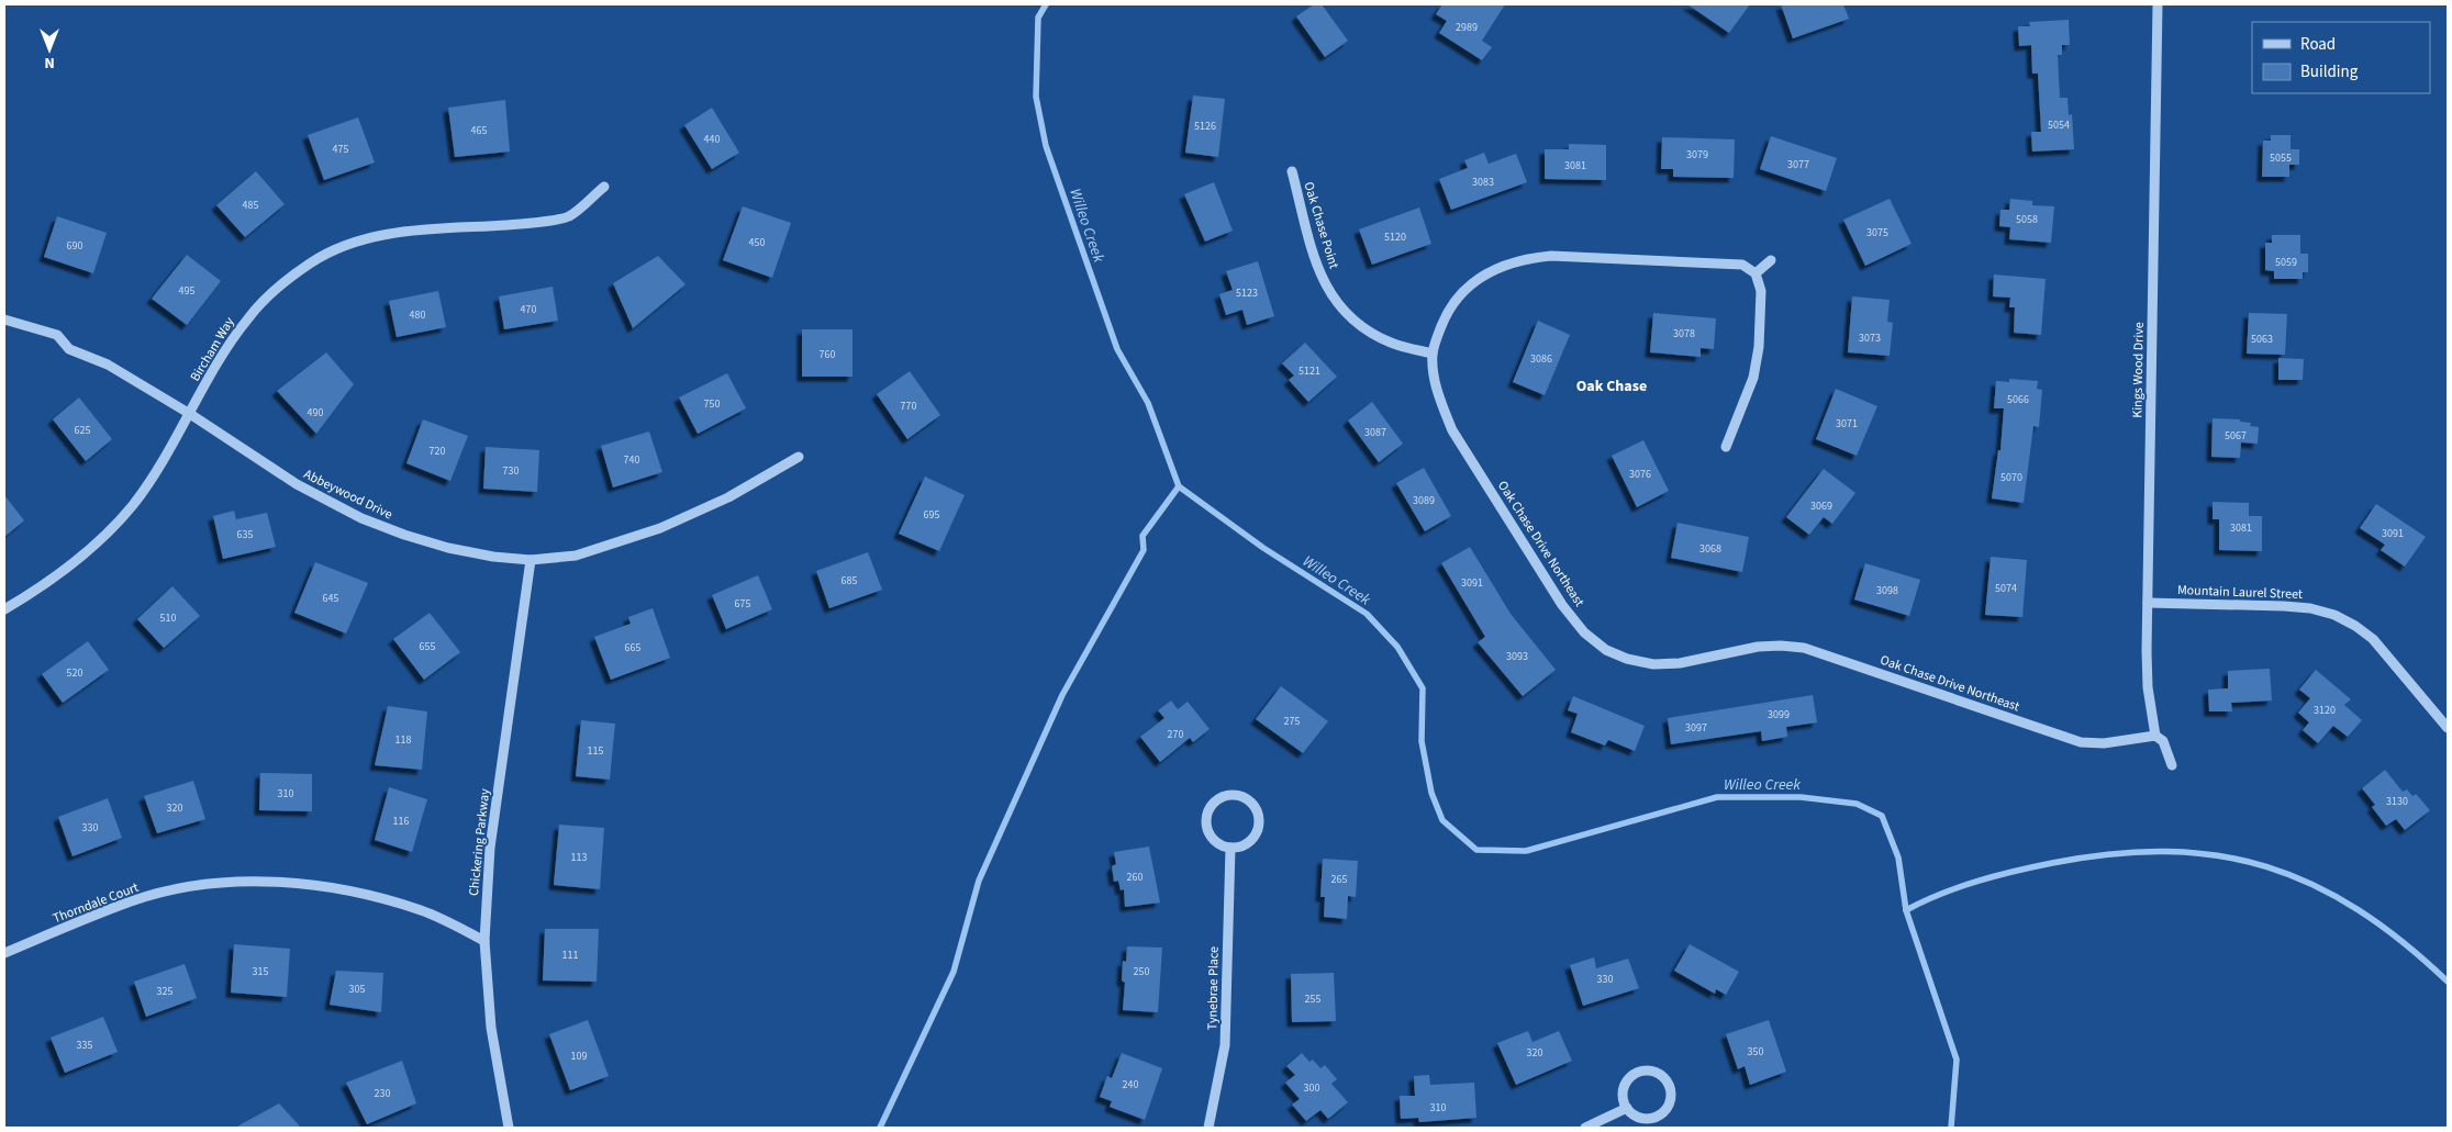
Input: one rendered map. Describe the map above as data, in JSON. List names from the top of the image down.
{
  "streets": {
    "street": [
      "Oak Chase Point",
      "Bircham Way",
      "Kings Wood Drive",
      "Abbeywood Drive",
      "Oak Chase Drive Northeast",
      "Mountain Laurel Street",
      "Chickering Parkway",
      "Thorndale Court",
      "Tynebrae Place"
    ]
  },
  "crossings": [
    ["Oak Chase Point", "Oak Chase Drive Northeast"],
    ["Bircham Way", "Abbeywood Drive"],
    ["Kings Wood Drive", "Oak Chase Drive Northeast"],
    ["Kings Wood Drive", "Mountain Laurel Street"],
    ["Abbeywood Drive", "Chickering Parkway"],
    ["Chickering Parkway", "Thorndale Court"]
  ],
  "districts": ["Oak Chase"],
  "water": ["Willeo Creek"],
  "house_numbers": [
    "2989",
    "5054",
    "5126",
    "465",
    "440",
    "475",
    "3079",
    "5055",
    "3077",
    "3081",
    "3083",
    "485",
    "5058",
    "3075",
    "5120",
    "450",
    "690",
    "5059",
    "495",
    "5123",
    "470",
    "480",
    "3078",
    "3073",
    "5063",
    "760",
    "3086",
    "5121",
    "5066",
    "750",
    "770",
    "490",
    "3071",
    "625",
    "3087",
    "5067",
    "720",
    "740",
    "730",
    "3076",
    "5070",
    "3089",
    "3069",
    "695",
    "3081",
    "3091",
    "635",
    "3068",
    "685",
    "3091",
    "5074",
    "3098",
    "645",
    "675",
    "510",
    "655",
    "665",
    "3093",
    "520",
    "3120",
    "3099",
    "275",
    "3097",
    "270",
    "118",
    "115",
    "310",
    "3130",
    "320",
    "116",
    "330",
    "113",
    "260",
    "265",
    "111",
    "315",
    "250",
    "330",
    "305",
    "325",
    "255",
    "335",
    "350",
    "320",
    "109",
    "240",
    "300",
    "230",
    "310"
  ],
  "legend": ["Road", "Building"],
  "north": "bottom"
}
